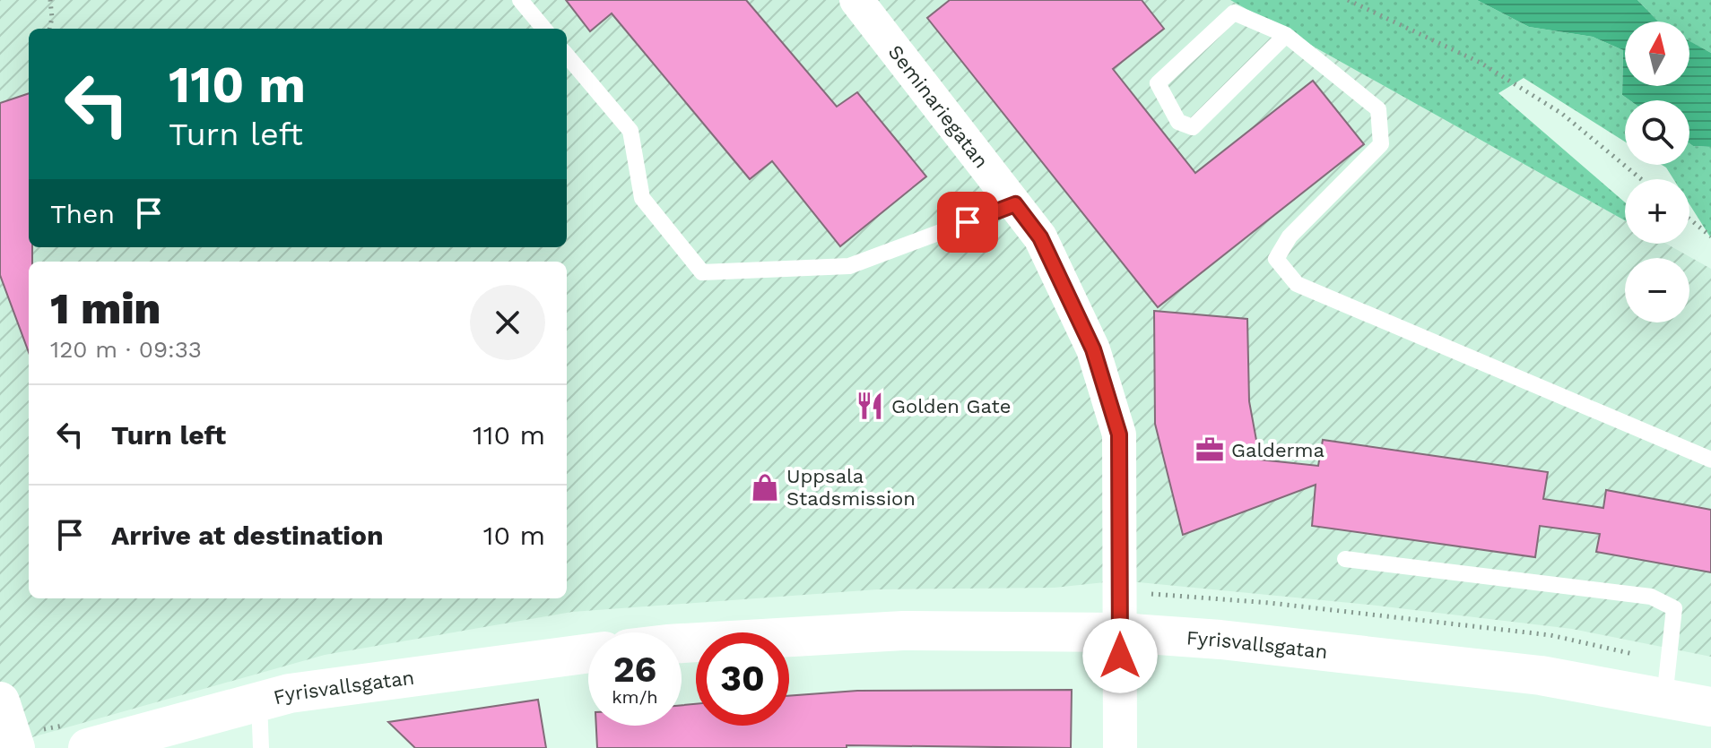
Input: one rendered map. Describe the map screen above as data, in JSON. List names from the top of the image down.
{
  "streets": {
    "street": ["Seminariegatan", "Fyrisvallsgatan"]
  },
  "crossings": [
    ["Seminariegatan", "Fyrisvallsgatan"]
  ],
  "places": {
    "restaurant": ["Golden Gate"],
    "office": ["Galderma"],
    "shop": ["Uppsala Stadsmission"]
  },
  "north": "top",
  "page": {
    "map_buttons": ["+", "−"],
    "turn": ["110 m", "Turn left"],
    "then": "Then",
    "heading": ["1 min", "120 m · 09:33"],
    "list": [
      {
        "name": "Turn left",
        "value": "110 m"
      },
      {
        "name": "Arrive at destination",
        "value": "10 m"
      }
    ],
    "speed": "26 km/h",
    "limit": "30"
  }
}
